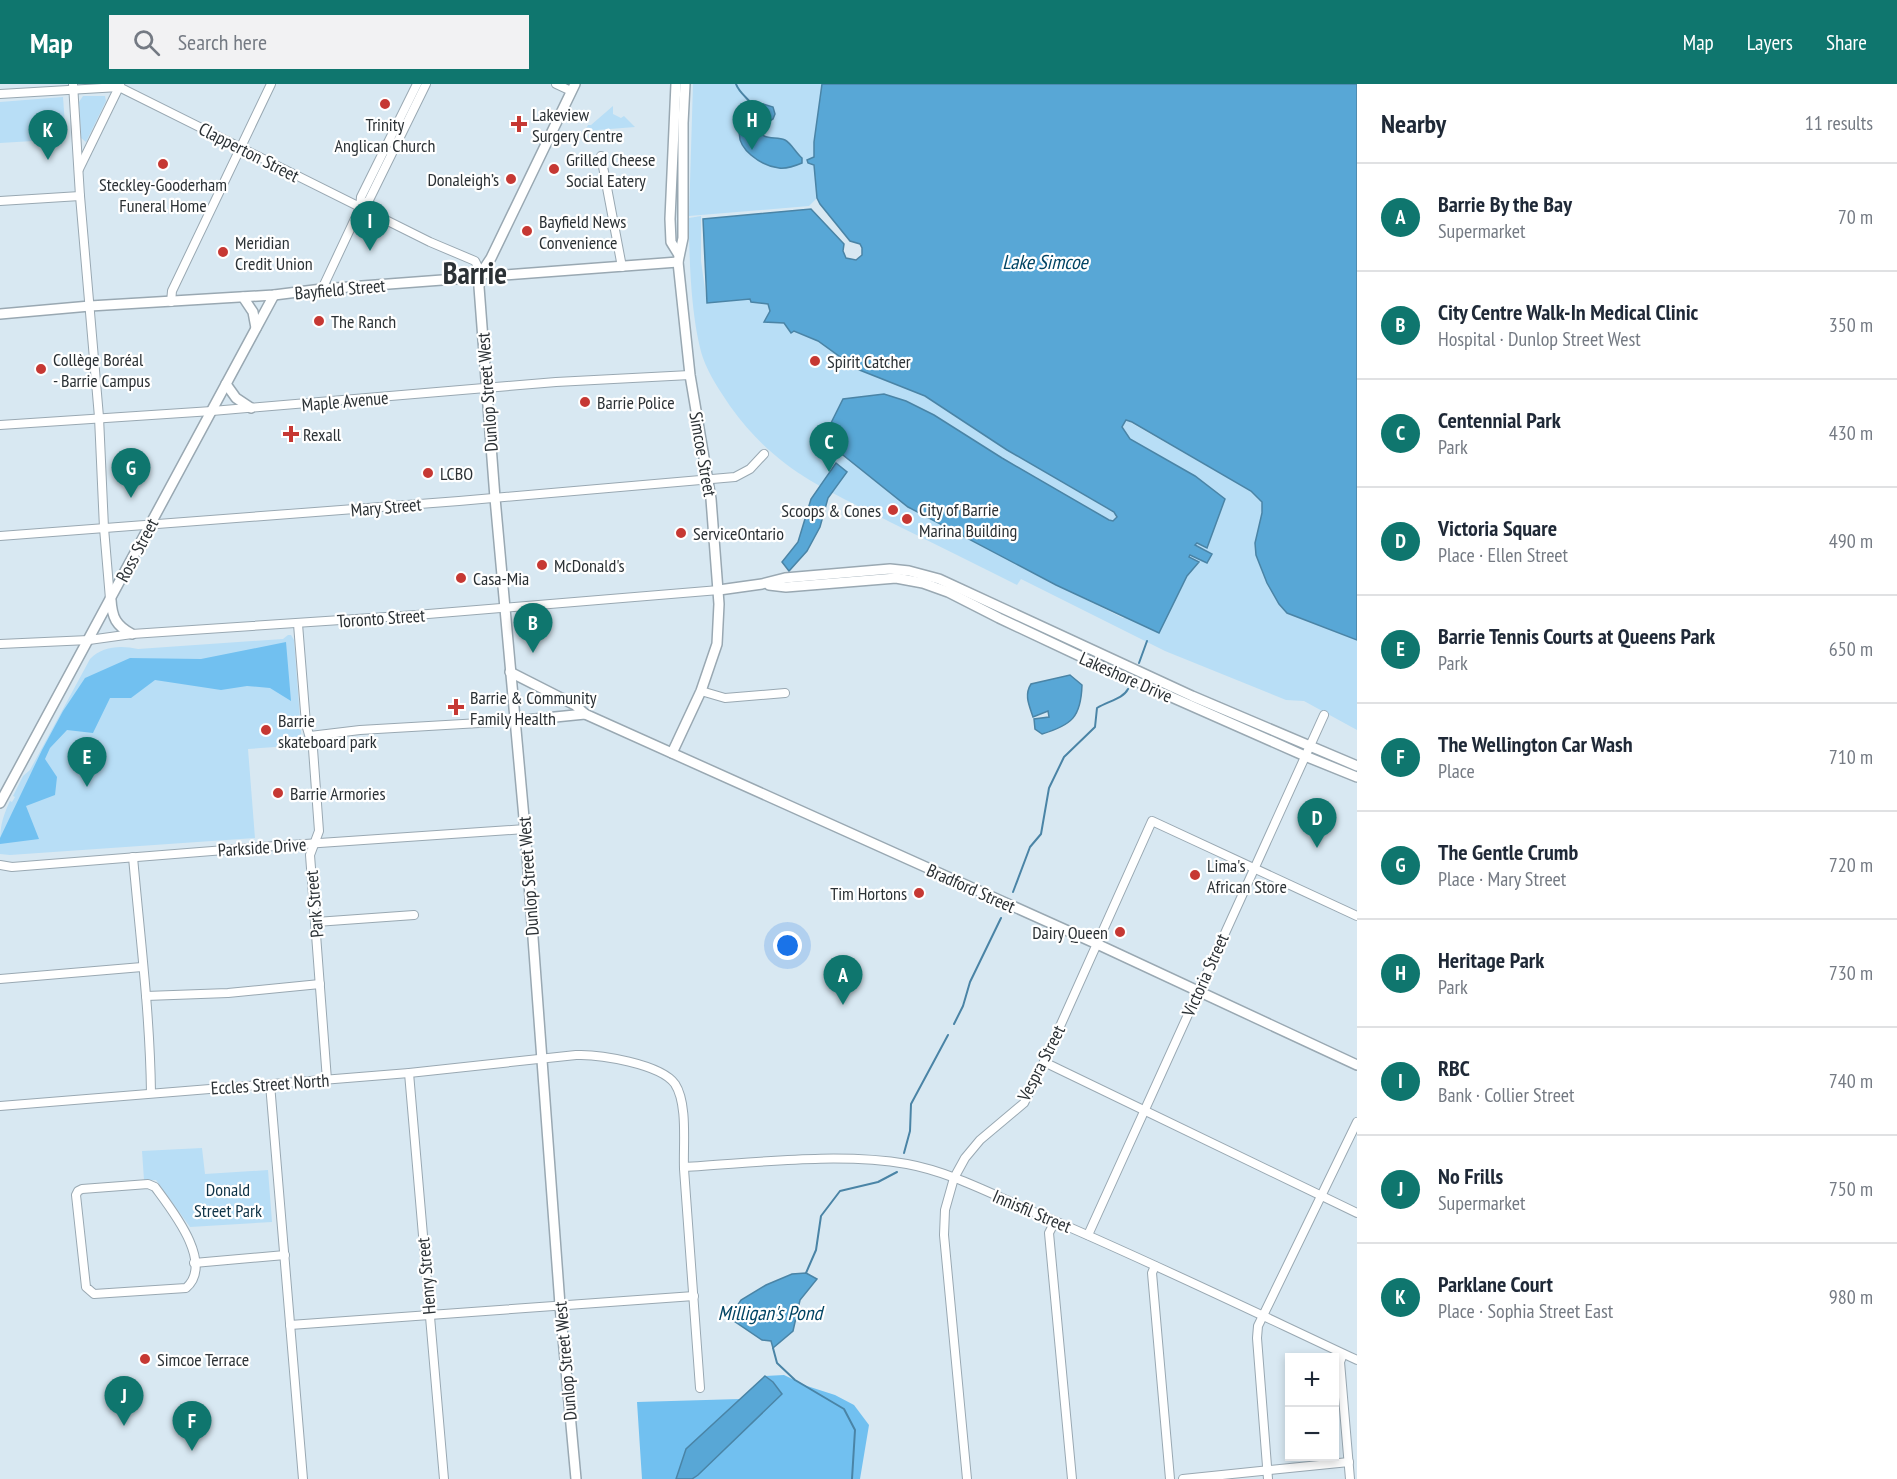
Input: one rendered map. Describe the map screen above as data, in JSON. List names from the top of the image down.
{
  "streets": {
    "main road": [
      "Bayfield Street",
      "Dunlop Street West",
      "Simcoe Street",
      "Ross Street",
      "Toronto Street",
      "Lakeshore Drive",
      "Bradford Street"
    ],
    "street": [
      "Clapperton Street",
      "Maple Avenue",
      "Mary Street",
      "Parkside Drive",
      "Park Street",
      "Victoria Street",
      "Vespra Street",
      "Eccles Street North",
      "Innisfil Street",
      "Henry Street"
    ]
  },
  "crossings": [
    ["Clapperton Street", "Bayfield Street"],
    ["Clapperton Street", "Dunlop Street West"],
    ["Bayfield Street", "Dunlop Street West"],
    ["Bayfield Street", "Simcoe Street"],
    ["Bayfield Street", "Ross Street"],
    ["Dunlop Street West", "Maple Avenue"],
    ["Dunlop Street West", "Mary Street"],
    ["Dunlop Street West", "Toronto Street"],
    ["Dunlop Street West", "Parkside Drive"],
    ["Dunlop Street West", "Bradford Street"],
    ["Dunlop Street West", "Eccles Street North"],
    ["Maple Avenue", "Simcoe Street"],
    ["Maple Avenue", "Ross Street"],
    ["Simcoe Street", "Mary Street"],
    ["Simcoe Street", "Toronto Street"],
    ["Simcoe Street", "Bradford Street"],
    ["Mary Street", "Ross Street"],
    ["Ross Street", "Toronto Street"],
    ["Toronto Street", "Lakeshore Drive"],
    ["Toronto Street", "Park Street"],
    ["Lakeshore Drive", "Victoria Street"],
    ["Parkside Drive", "Park Street"],
    ["Bradford Street", "Victoria Street"],
    ["Bradford Street", "Vespra Street"],
    ["Park Street", "Eccles Street North"],
    ["Victoria Street", "Vespra Street"],
    ["Victoria Street", "Innisfil Street"],
    ["Vespra Street", "Innisfil Street"],
    ["Eccles Street North", "Innisfil Street"],
    ["Eccles Street North", "Henry Street"]
  ],
  "districts": ["Barrie"],
  "water": ["Lake Simcoe", "Milligan's Pond"],
  "parks": ["Donald Street Park"],
  "places": {
    "other": [
      "Trinity Anglican Church",
      "Steckley-Gooderham Funeral Home",
      "Grilled Cheese Social Eatery",
      "Donaleigh’s",
      "Bayfield News Convenience",
      "Meridian Credit Union",
      "The Ranch",
      "Spirit Catcher",
      "Collège Boréal - Barrie Campus",
      "Barrie Police",
      "LCBO",
      "Scoops & Cones",
      "City of Barrie Marina Building",
      "ServiceOntario",
      "McDonald's",
      "Casa-Mia",
      "Barrie skateboard park",
      "Barrie Armories",
      "Lima's African Store",
      "Tim Hortons",
      "Dairy Queen",
      "Simcoe Terrace"
    ],
    "health": ["Lakeview Surgery Centre", "Rexall", "Barrie & Community Family Health"]
  },
  "page": {
    "header": "Map",
    "search": "Search here",
    "nav": ["Map", "Layers", "Share"],
    "heading": ["Nearby", "11 results"],
    "pins": [
      "H",
      "K",
      "I",
      "C",
      "G",
      "B",
      "E",
      "D",
      "A",
      "J",
      "F"
    ],
    "list": [
      {
        "mark": "A",
        "name": "Barrie By the Bay",
        "note": "Supermarket",
        "value": "70 m"
      },
      {
        "mark": "B",
        "name": "City Centre Walk-In Medical Clinic",
        "note": "Hospital · Dunlop Street West",
        "value": "350 m"
      },
      {
        "mark": "C",
        "name": "Centennial Park",
        "note": "Park",
        "value": "430 m"
      },
      {
        "mark": "D",
        "name": "Victoria Square",
        "note": "Place · Ellen Street",
        "value": "490 m"
      },
      {
        "mark": "E",
        "name": "Barrie Tennis Courts at Queens Park",
        "note": "Park",
        "value": "650 m"
      },
      {
        "mark": "F",
        "name": "The Wellington Car Wash",
        "note": "Place",
        "value": "710 m"
      },
      {
        "mark": "G",
        "name": "The Gentle Crumb",
        "note": "Place · Mary Street",
        "value": "720 m"
      },
      {
        "mark": "H",
        "name": "Heritage Park",
        "note": "Park",
        "value": "730 m"
      },
      {
        "mark": "I",
        "name": "RBC",
        "note": "Bank · Collier Street",
        "value": "740 m"
      },
      {
        "mark": "J",
        "name": "No Frills",
        "note": "Supermarket",
        "value": "750 m"
      },
      {
        "mark": "K",
        "name": "Parklane Court",
        "note": "Place · Sophia Street East",
        "value": "980 m"
      }
    ],
    "map_buttons": ["+", "−"]
  }
}
